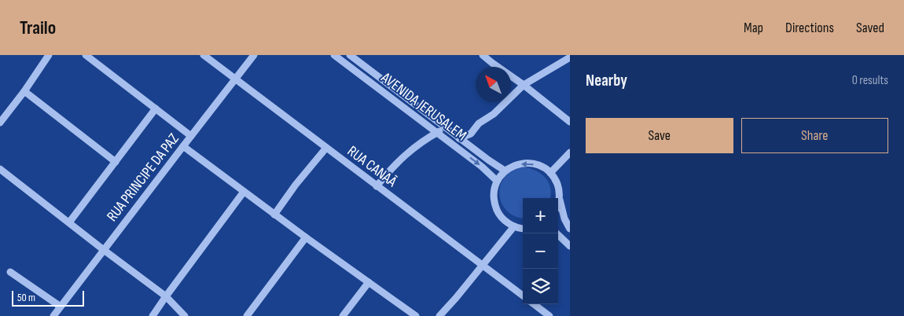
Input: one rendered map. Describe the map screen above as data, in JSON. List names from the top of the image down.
{
  "streets": {
    "street": ["AVENIDA JERUSALEM", "RUA CANAÃ", "RUA PRINCIPE DA PAZ"]
  },
  "crossings": [
    ["RUA CANAÃ", "RUA PRINCIPE DA PAZ"]
  ],
  "scale_bar": "50 m",
  "north": "top left",
  "page": {
    "header": "Trailo",
    "nav": ["Map", "Directions", "Saved"],
    "heading": ["Nearby", "0 results"],
    "buttons": ["Save", "Share"],
    "map_buttons": ["+", "−"],
    "scale": "50 m"
  }
}
